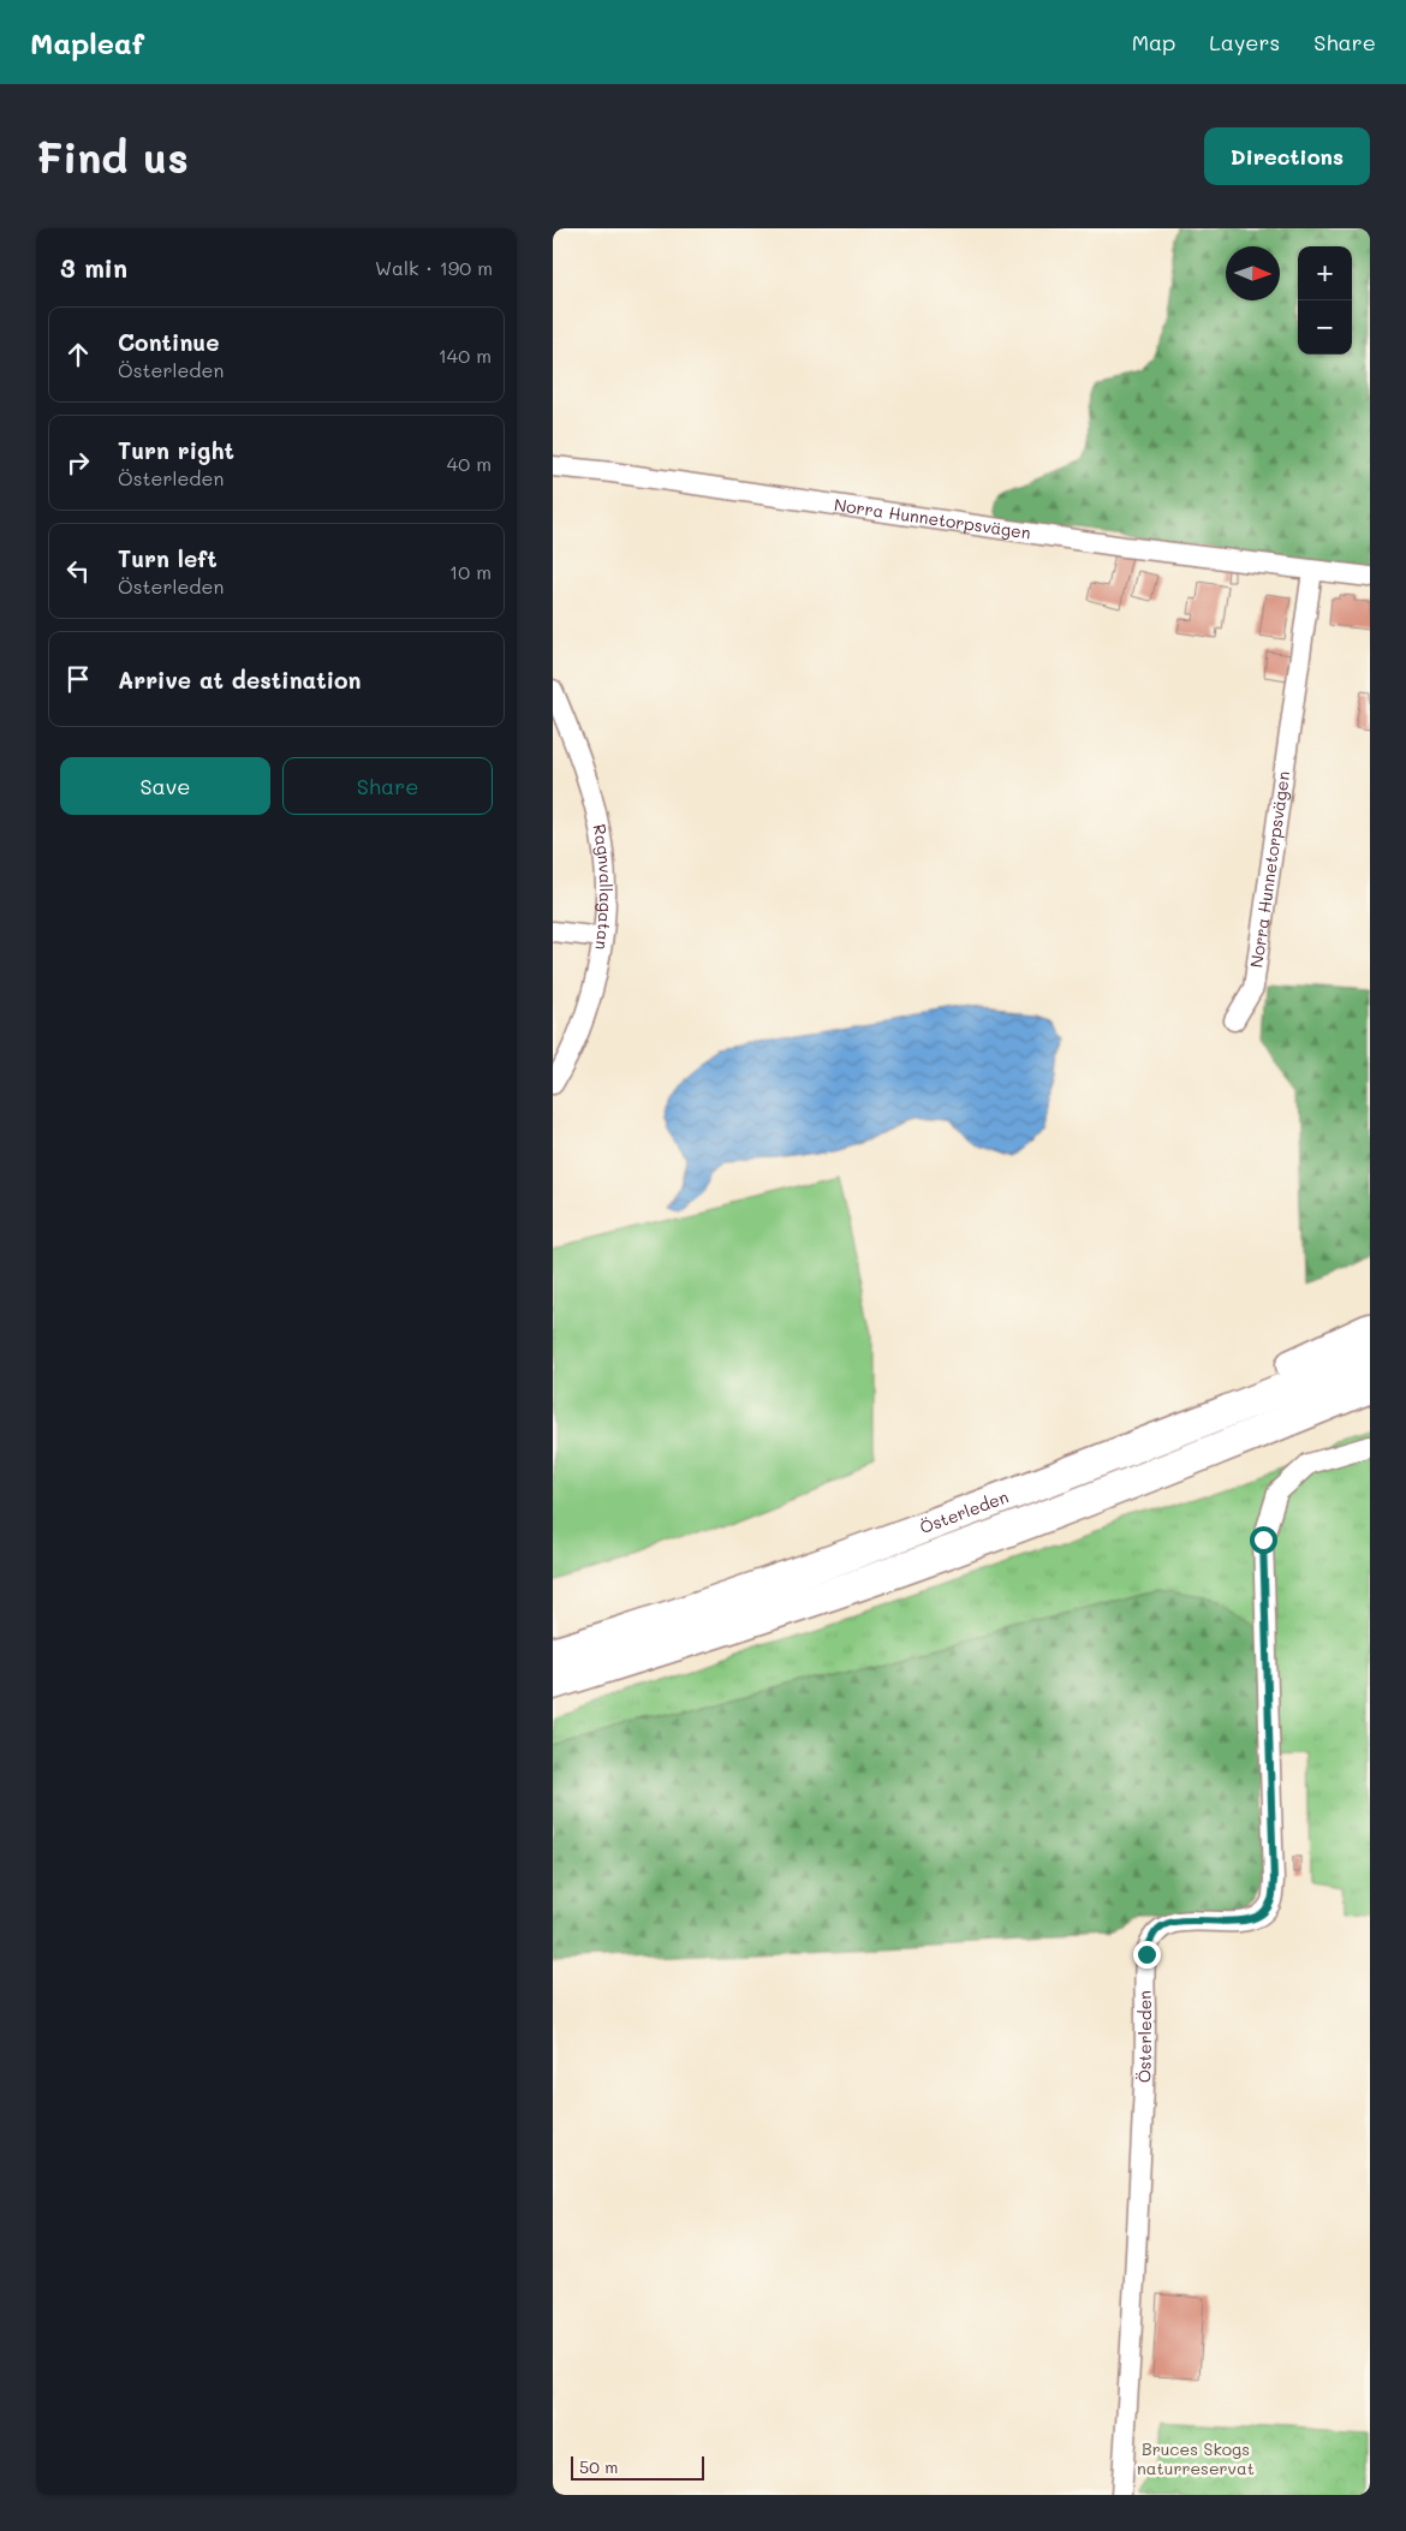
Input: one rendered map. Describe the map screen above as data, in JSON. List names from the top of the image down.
{
  "streets": {
    "main road": ["Österleden"],
    "street": ["Norra Hunnetorpsvägen", "Ragnvallagatan"]
  },
  "parks": ["Bruces Skogs naturreservat"],
  "scale_bar": "50 m",
  "north": "right",
  "page": {
    "header": "Mapleaf",
    "nav": ["Map", "Layers", "Share"],
    "buttons": [
      "Directions",
      ["Save", "Share"]
    ],
    "title": "Find us",
    "heading": ["3 min", "Walk · 190 m"],
    "map_buttons": ["+", "−"],
    "list": [
      ["Continue", "Österleden", "140 m"],
      ["Turn right", "Österleden", "40 m"],
      ["Turn left", "Österleden", "10 m"],
      "Arrive at destination"
    ],
    "scale": "50 m"
  }
}
